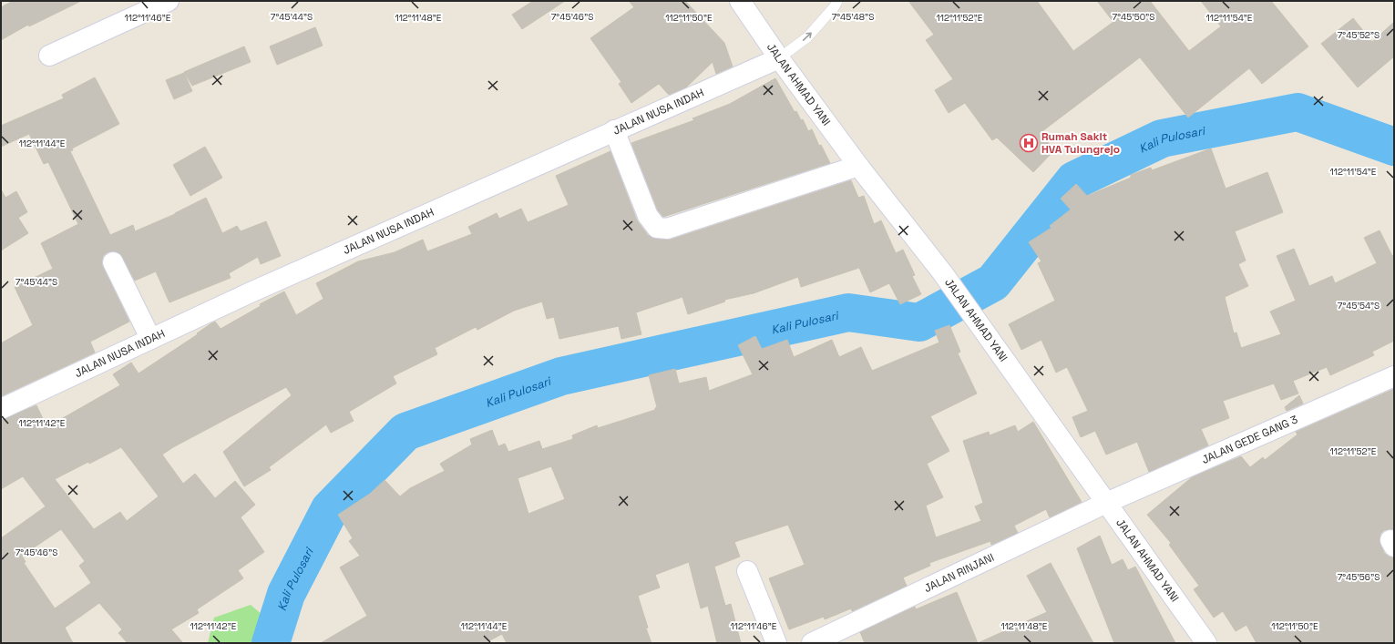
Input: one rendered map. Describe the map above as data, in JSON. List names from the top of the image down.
{
  "streets": {
    "street": [
      "JALAN AHMAD YANI",
      "JALAN NUSA INDAH",
      "JALAN GEDE GANG 3",
      "JALAN RINJANI"
    ]
  },
  "crossings": [
    ["JALAN AHMAD YANI", "JALAN NUSA INDAH"],
    ["JALAN AHMAD YANI", "JALAN GEDE GANG 3"],
    ["JALAN AHMAD YANI", "JALAN RINJANI"],
    ["JALAN GEDE GANG 3", "JALAN RINJANI"]
  ],
  "water": ["Kali Pulosari"],
  "places": {
    "hospital": ["Rumah Sakit HVA Tulungrejo"]
  },
  "coordinates": [
    "7°45'44\"S",
    "7°45'46\"S",
    "7°45'48\"S",
    "7°45'50\"S",
    "112°11'52\"E",
    "112°11'46\"E",
    "112°11'48\"E",
    "112°11'50\"E",
    "112°11'54\"E",
    "7°45'52\"S",
    "112°11'44\"E",
    "7°45'54\"S",
    "112°11'42\"E",
    "7°45'56\"S"
  ]
}
